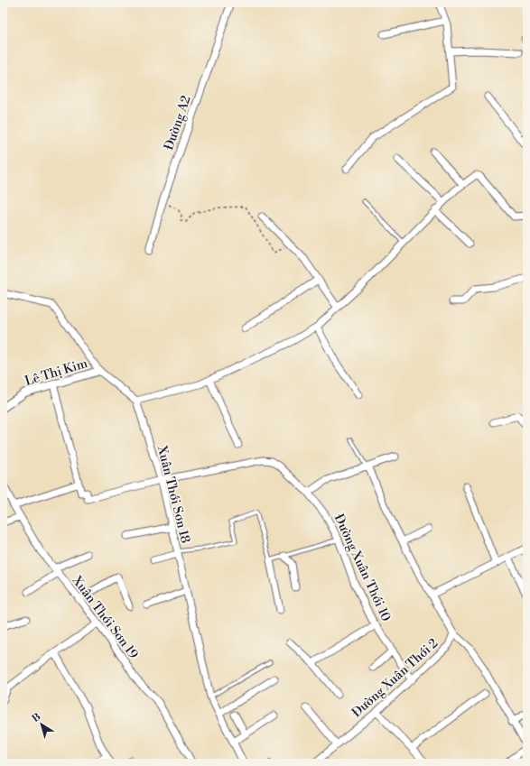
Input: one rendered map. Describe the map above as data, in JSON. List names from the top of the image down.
{
  "streets": {
    "street": [
      "Đường A2",
      "Lê Thị Kim",
      "Xuân Thới Sơn 18",
      "Đường Xuân Thới 10",
      "Xuân Thới Sơn 19",
      "Đường Xuân Thới 2"
    ]
  },
  "crossings": [
    ["Xuân Thới Sơn 18", "Đường Xuân Thới 10"],
    ["Đường Xuân Thới 10", "Đường Xuân Thới 2"]
  ],
  "north": "top left"
}
